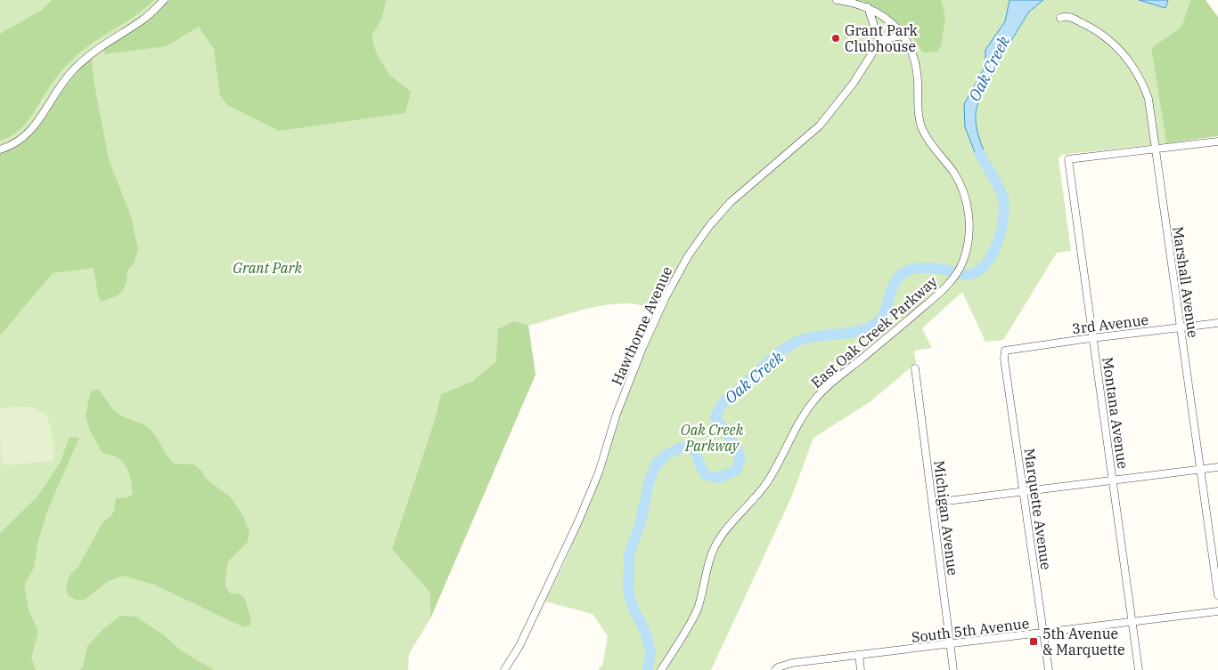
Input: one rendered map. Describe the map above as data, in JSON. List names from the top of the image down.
{
  "streets": {
    "street": [
      "Marshall Avenue",
      "3rd Avenue",
      "Hawthorne Avenue",
      "East Oak Creek Parkway",
      "Montana Avenue",
      "Marquette Avenue",
      "Michigan Avenue",
      "South 5th Avenue"
    ]
  },
  "crossings": [
    ["Marshall Avenue", "3rd Avenue"],
    ["Marshall Avenue", "Montana Avenue"],
    ["3rd Avenue", "Montana Avenue"],
    ["3rd Avenue", "Marquette Avenue"],
    ["Montana Avenue", "South 5th Avenue"],
    ["Marquette Avenue", "South 5th Avenue"],
    ["Michigan Avenue", "South 5th Avenue"]
  ],
  "water": ["Oak Creek"],
  "parks": ["Grant Park", "Oak Creek Parkway"],
  "places": {
    "other": ["Grant Park Clubhouse"],
    "transit": ["5th Avenue & Marquette"]
  }
}
